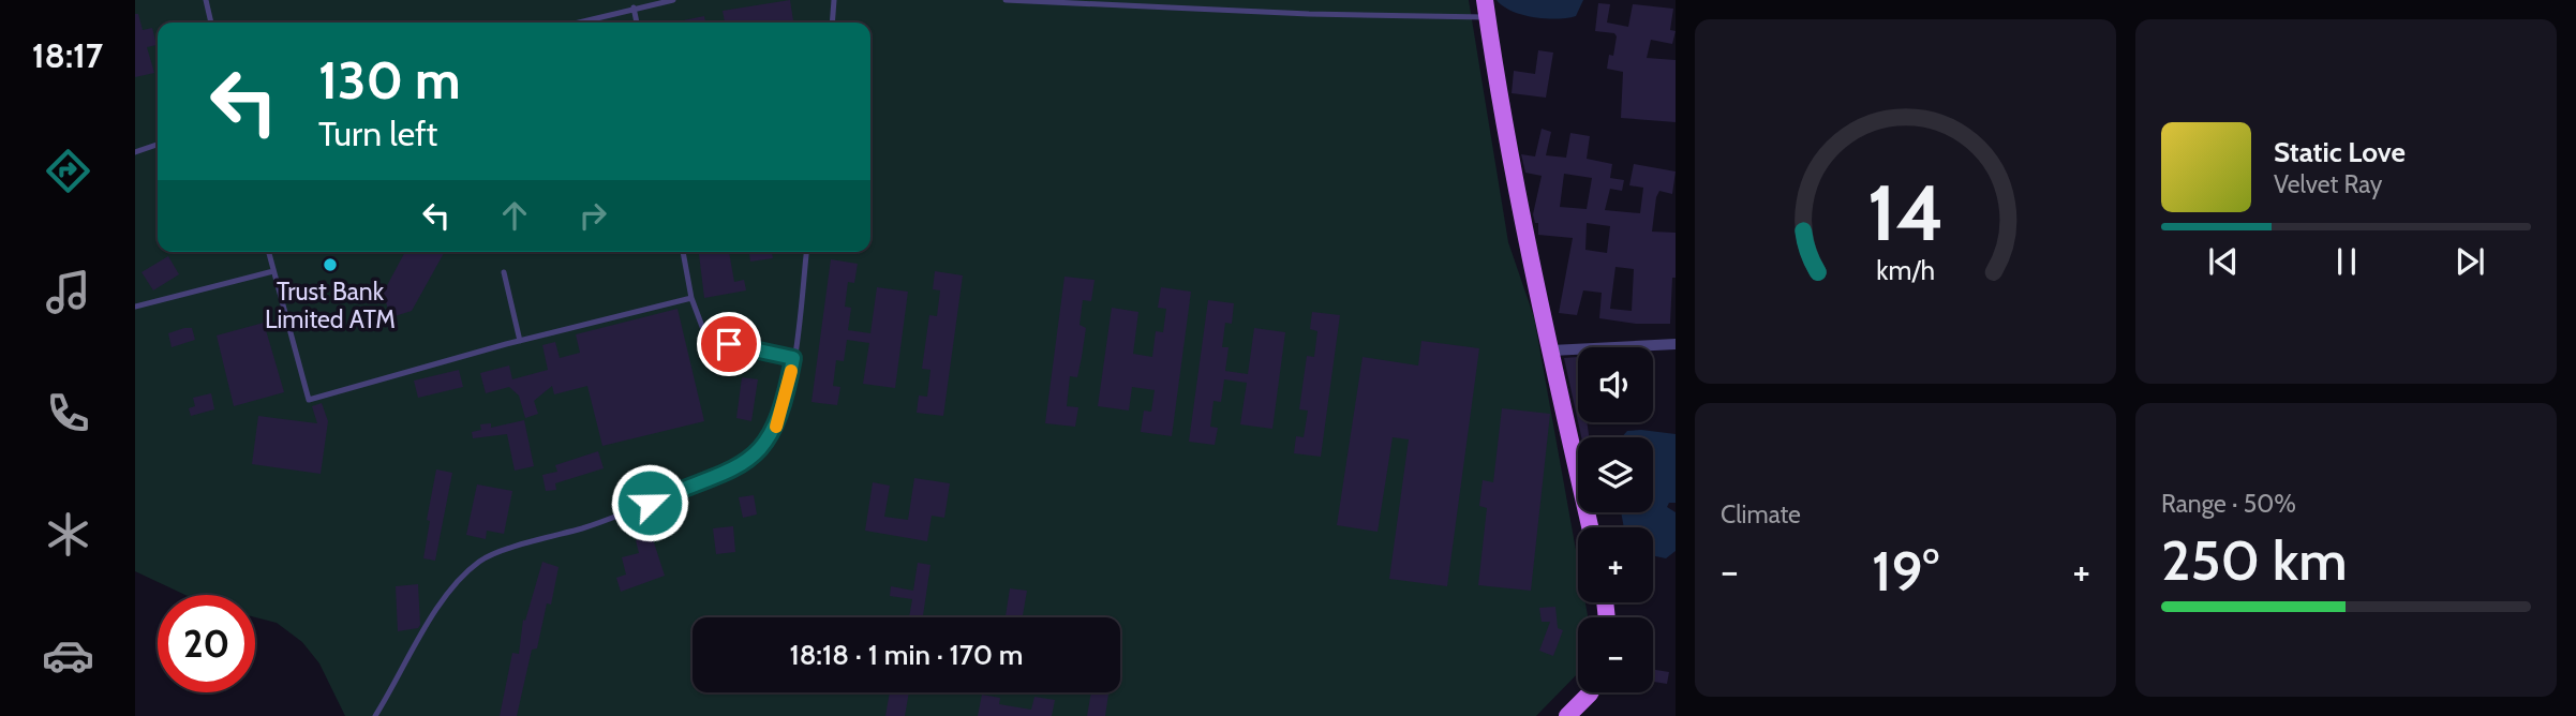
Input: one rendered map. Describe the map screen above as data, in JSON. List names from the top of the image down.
{
  "places": ["Trust Bank Limited ATM"],
  "page": {
    "tabs": "18:17",
    "turn": ["130 m", "Turn left"],
    "song": ["Static Love", "Velvet Ray"],
    "map_buttons": ["+", "−"],
    "tile": [
      "Climate",
      ["Range · 50%", "250 km"]
    ],
    "heat": ["−", "19°", "+"],
    "limit": "20",
    "trip": "18:18 · 1 min · 170 m",
    "gauge": ["14", "km/h"]
  }
}
